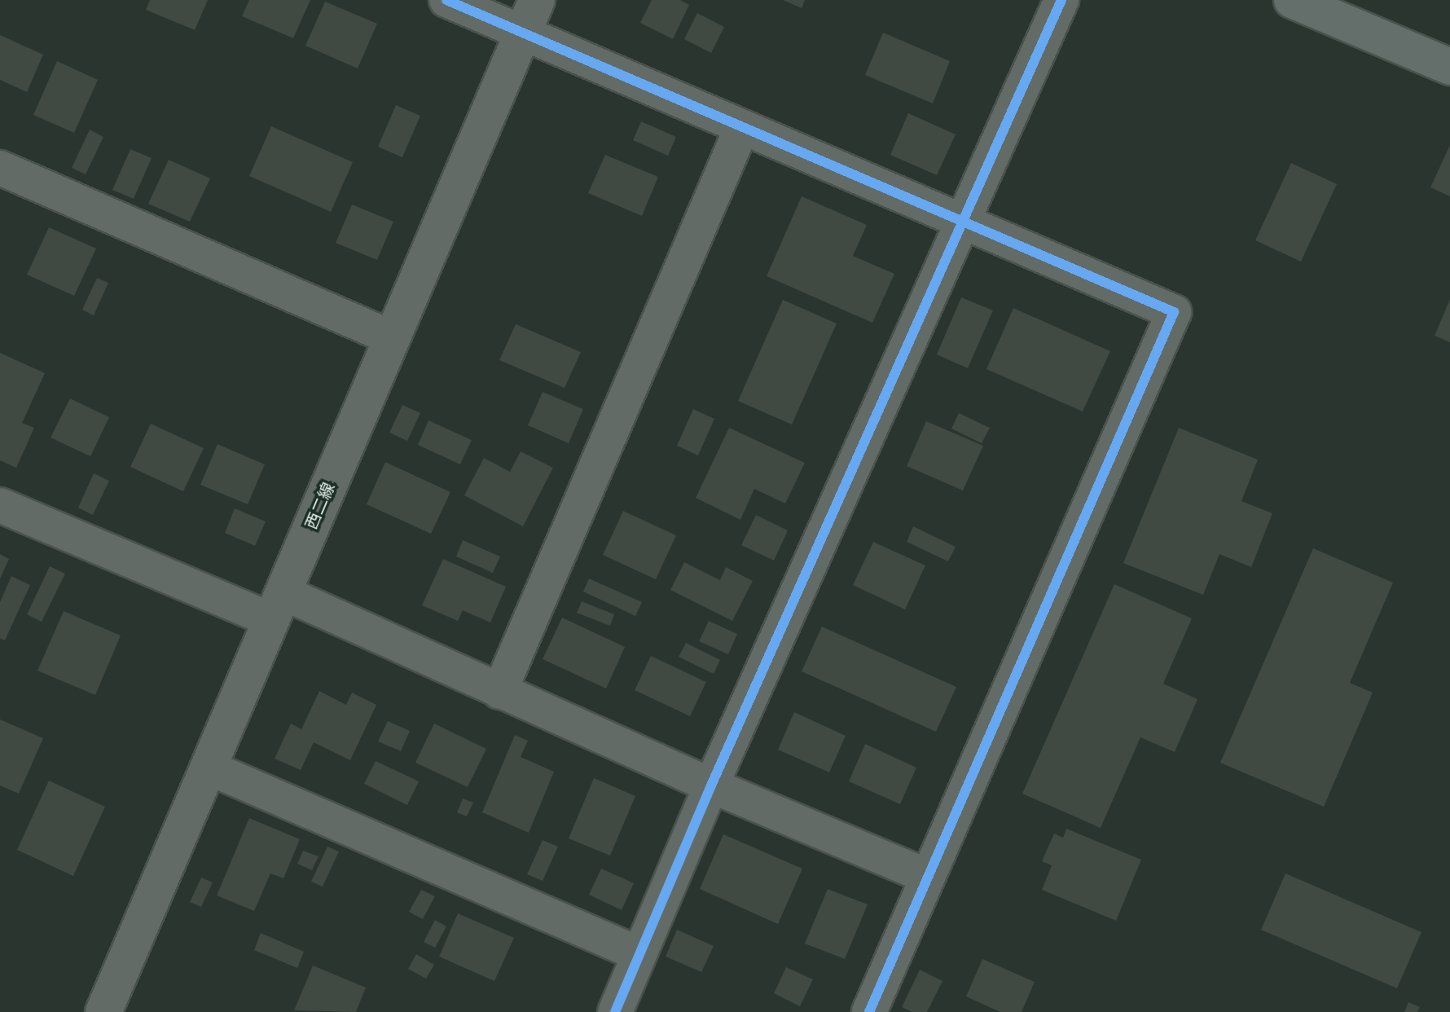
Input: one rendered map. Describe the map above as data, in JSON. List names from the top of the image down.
{
  "streets": {
    "street": ["西二線"]
  }
}
